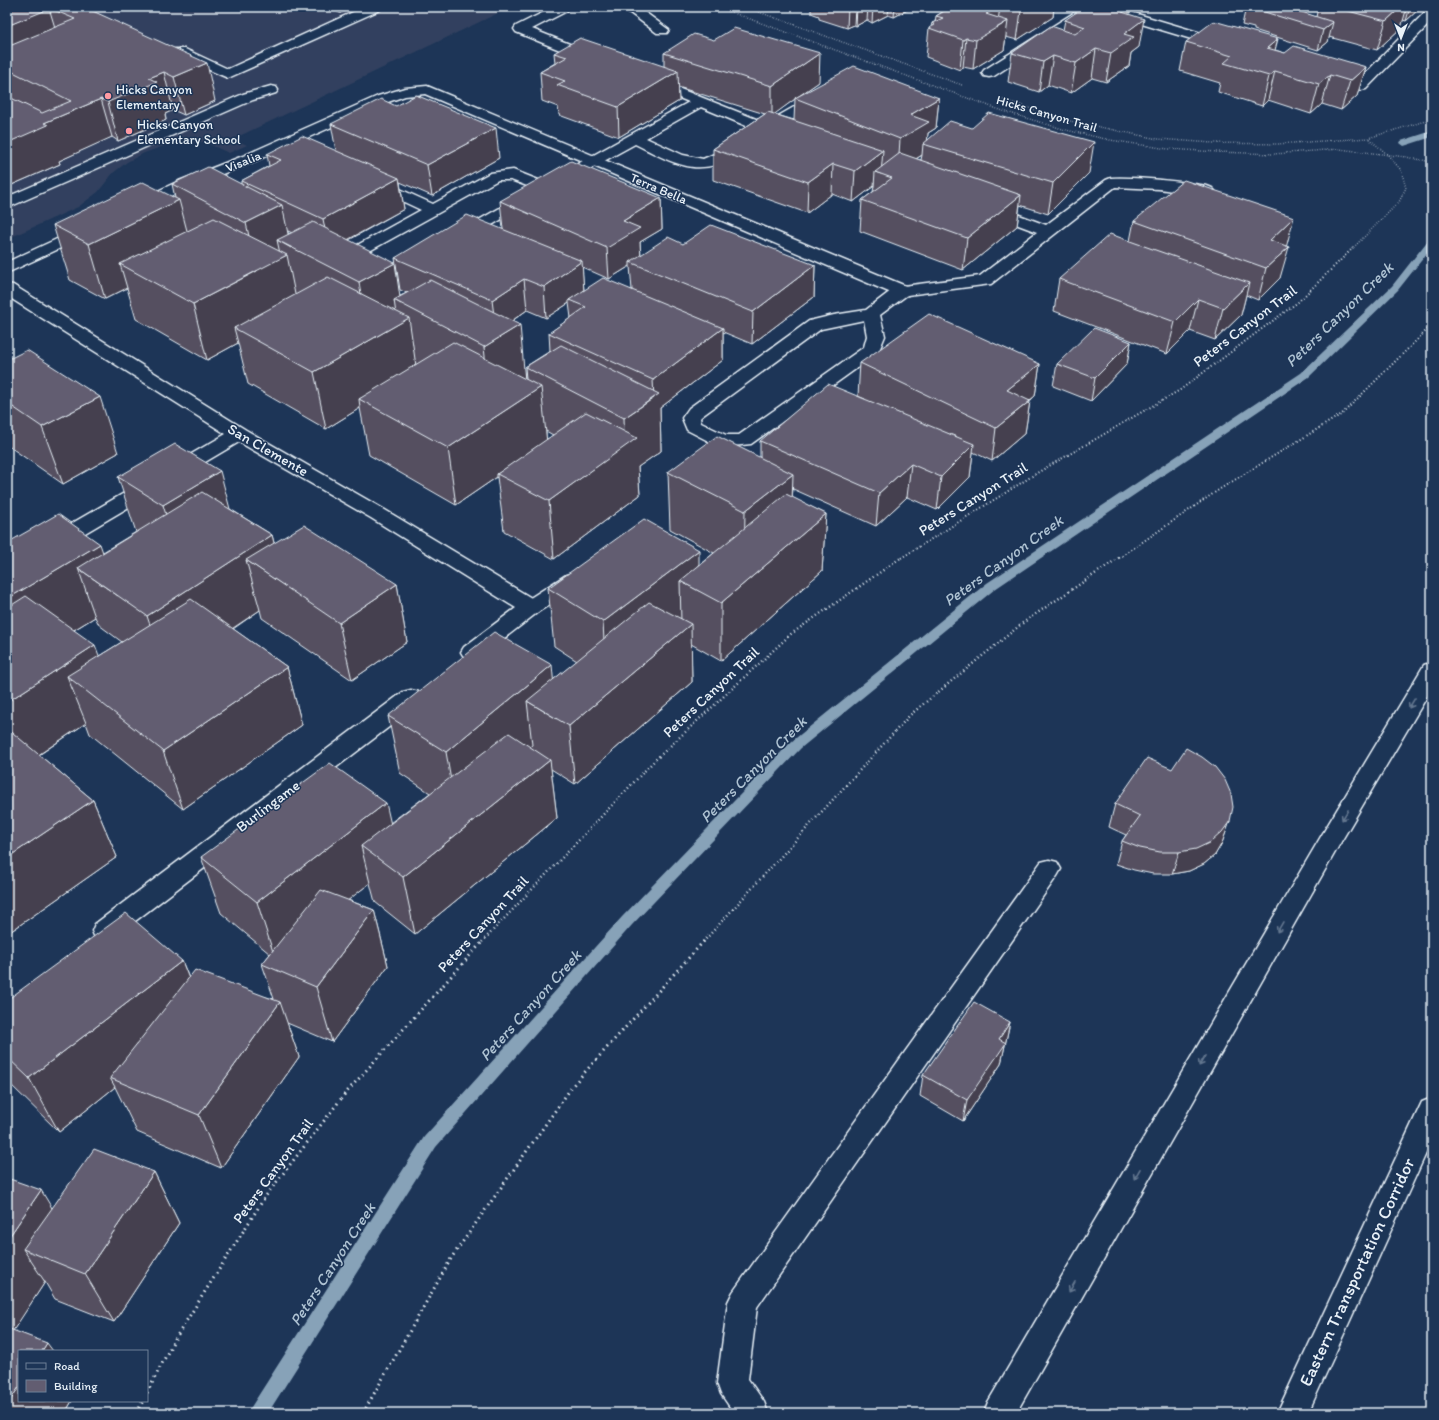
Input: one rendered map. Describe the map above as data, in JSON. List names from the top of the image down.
{
  "streets": {
    "main road": [
      "Visalia",
      "Terra Bella",
      "San Clemente",
      "Burlingame",
      "Eastern Transportation Corridor"
    ],
    "path": ["Hicks Canyon Trail", "Peters Canyon Trail"]
  },
  "crossings": [
    ["Hicks Canyon Trail", "Peters Canyon Trail"],
    ["Visalia", "Terra Bella"]
  ],
  "water": ["Peters Canyon Creek"],
  "places": ["Hicks Canyon Elementary", "Hicks Canyon Elementary School"],
  "legend": ["Road", "Building"],
  "north": "bottom"
}
